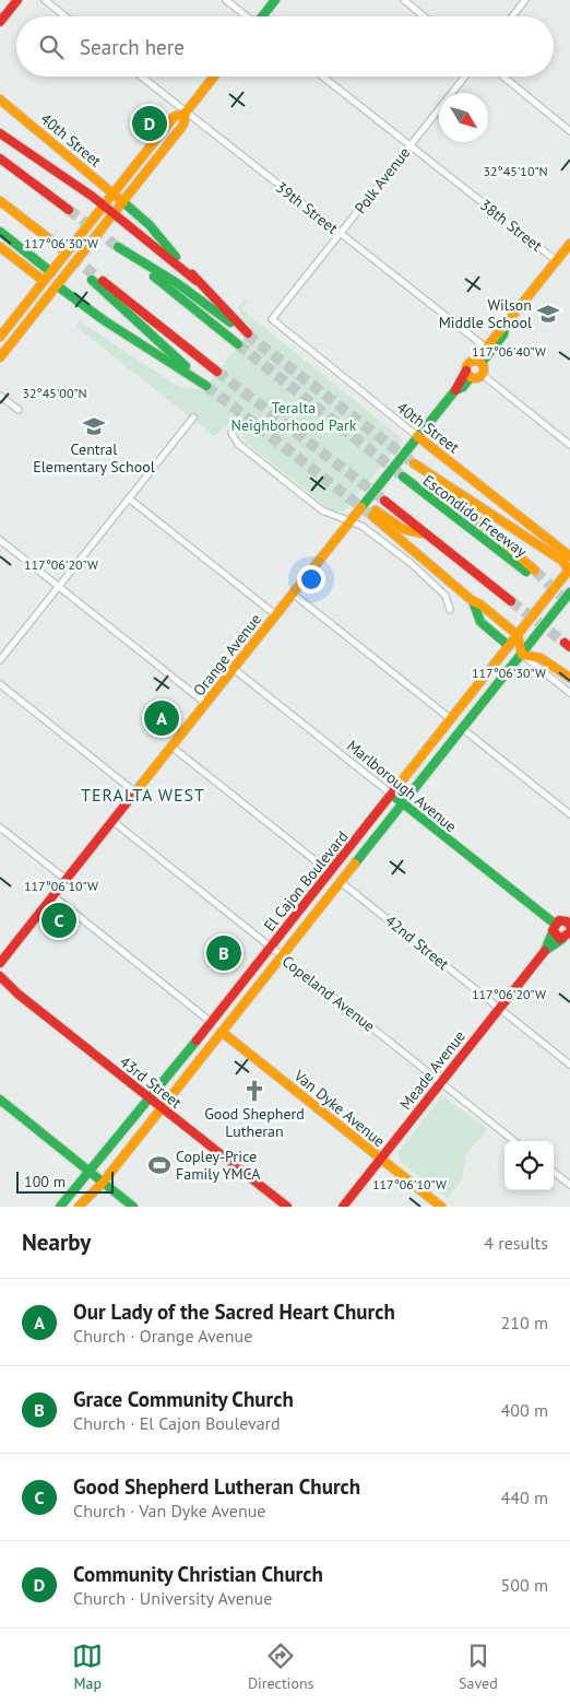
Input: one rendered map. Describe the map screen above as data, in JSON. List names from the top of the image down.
{
  "streets": {
    "main road": [
      "40th Street",
      "Escondido Freeway",
      "Orange Avenue",
      "Marlborough Avenue",
      "El Cajon Boulevard",
      "Meade Avenue",
      "43rd Street",
      "Van Dyke Avenue"
    ],
    "street": [
      "Polk Avenue",
      "39th Street",
      "38th Street",
      "42nd Street",
      "Copeland Avenue"
    ]
  },
  "crossings": [
    ["40th Street", "Polk Avenue"],
    ["40th Street", "Orange Avenue"],
    ["Polk Avenue", "39th Street"],
    ["Polk Avenue", "38th Street"],
    ["Escondido Freeway", "El Cajon Boulevard"],
    ["Orange Avenue", "Marlborough Avenue"],
    ["Orange Avenue", "Copeland Avenue"],
    ["Marlborough Avenue", "El Cajon Boulevard"],
    ["Marlborough Avenue", "Meade Avenue"],
    ["El Cajon Boulevard", "42nd Street"],
    ["El Cajon Boulevard", "Copeland Avenue"],
    ["El Cajon Boulevard", "43rd Street"],
    ["El Cajon Boulevard", "Van Dyke Avenue"],
    ["42nd Street", "Meade Avenue"],
    ["Copeland Avenue", "Meade Avenue"],
    ["Meade Avenue", "Van Dyke Avenue"]
  ],
  "districts": ["TERALTA WEST"],
  "parks": ["Teralta Neighborhood Park"],
  "places": {
    "school or university": ["Wilson Middle School", "Central Elementary School"],
    "church": ["Good Shepherd Lutheran"],
    "sports": ["Copley-Price Family YMCA"]
  },
  "scale_bar": "100 m",
  "north": "bottom right",
  "page": {
    "search": "Search here",
    "pins": [
      "D",
      "A",
      "C",
      "B"
    ],
    "scale": "100 m",
    "heading": ["Nearby", "4 results"],
    "list": [
      {
        "mark": "A",
        "name": "Our Lady of the Sacred Heart Church",
        "note": "Church · Orange Avenue",
        "value": "210 m"
      },
      {
        "mark": "B",
        "name": "Grace Community Church",
        "note": "Church · El Cajon Boulevard",
        "value": "400 m"
      },
      {
        "mark": "C",
        "name": "Good Shepherd Lutheran Church",
        "note": "Church · Van Dyke Avenue",
        "value": "440 m"
      },
      {
        "mark": "D",
        "name": "Community Christian Church",
        "note": "Church · University Avenue",
        "value": "500 m"
      }
    ],
    "nav": ["Map", "Directions", "Saved"]
  },
  "coordinates": [
    "32°45'10\"N",
    "117°06'30\"W",
    "117°06'40\"W",
    "32°45'00\"N",
    "117°06'20\"W",
    "117°06'10\"W"
  ]
}
